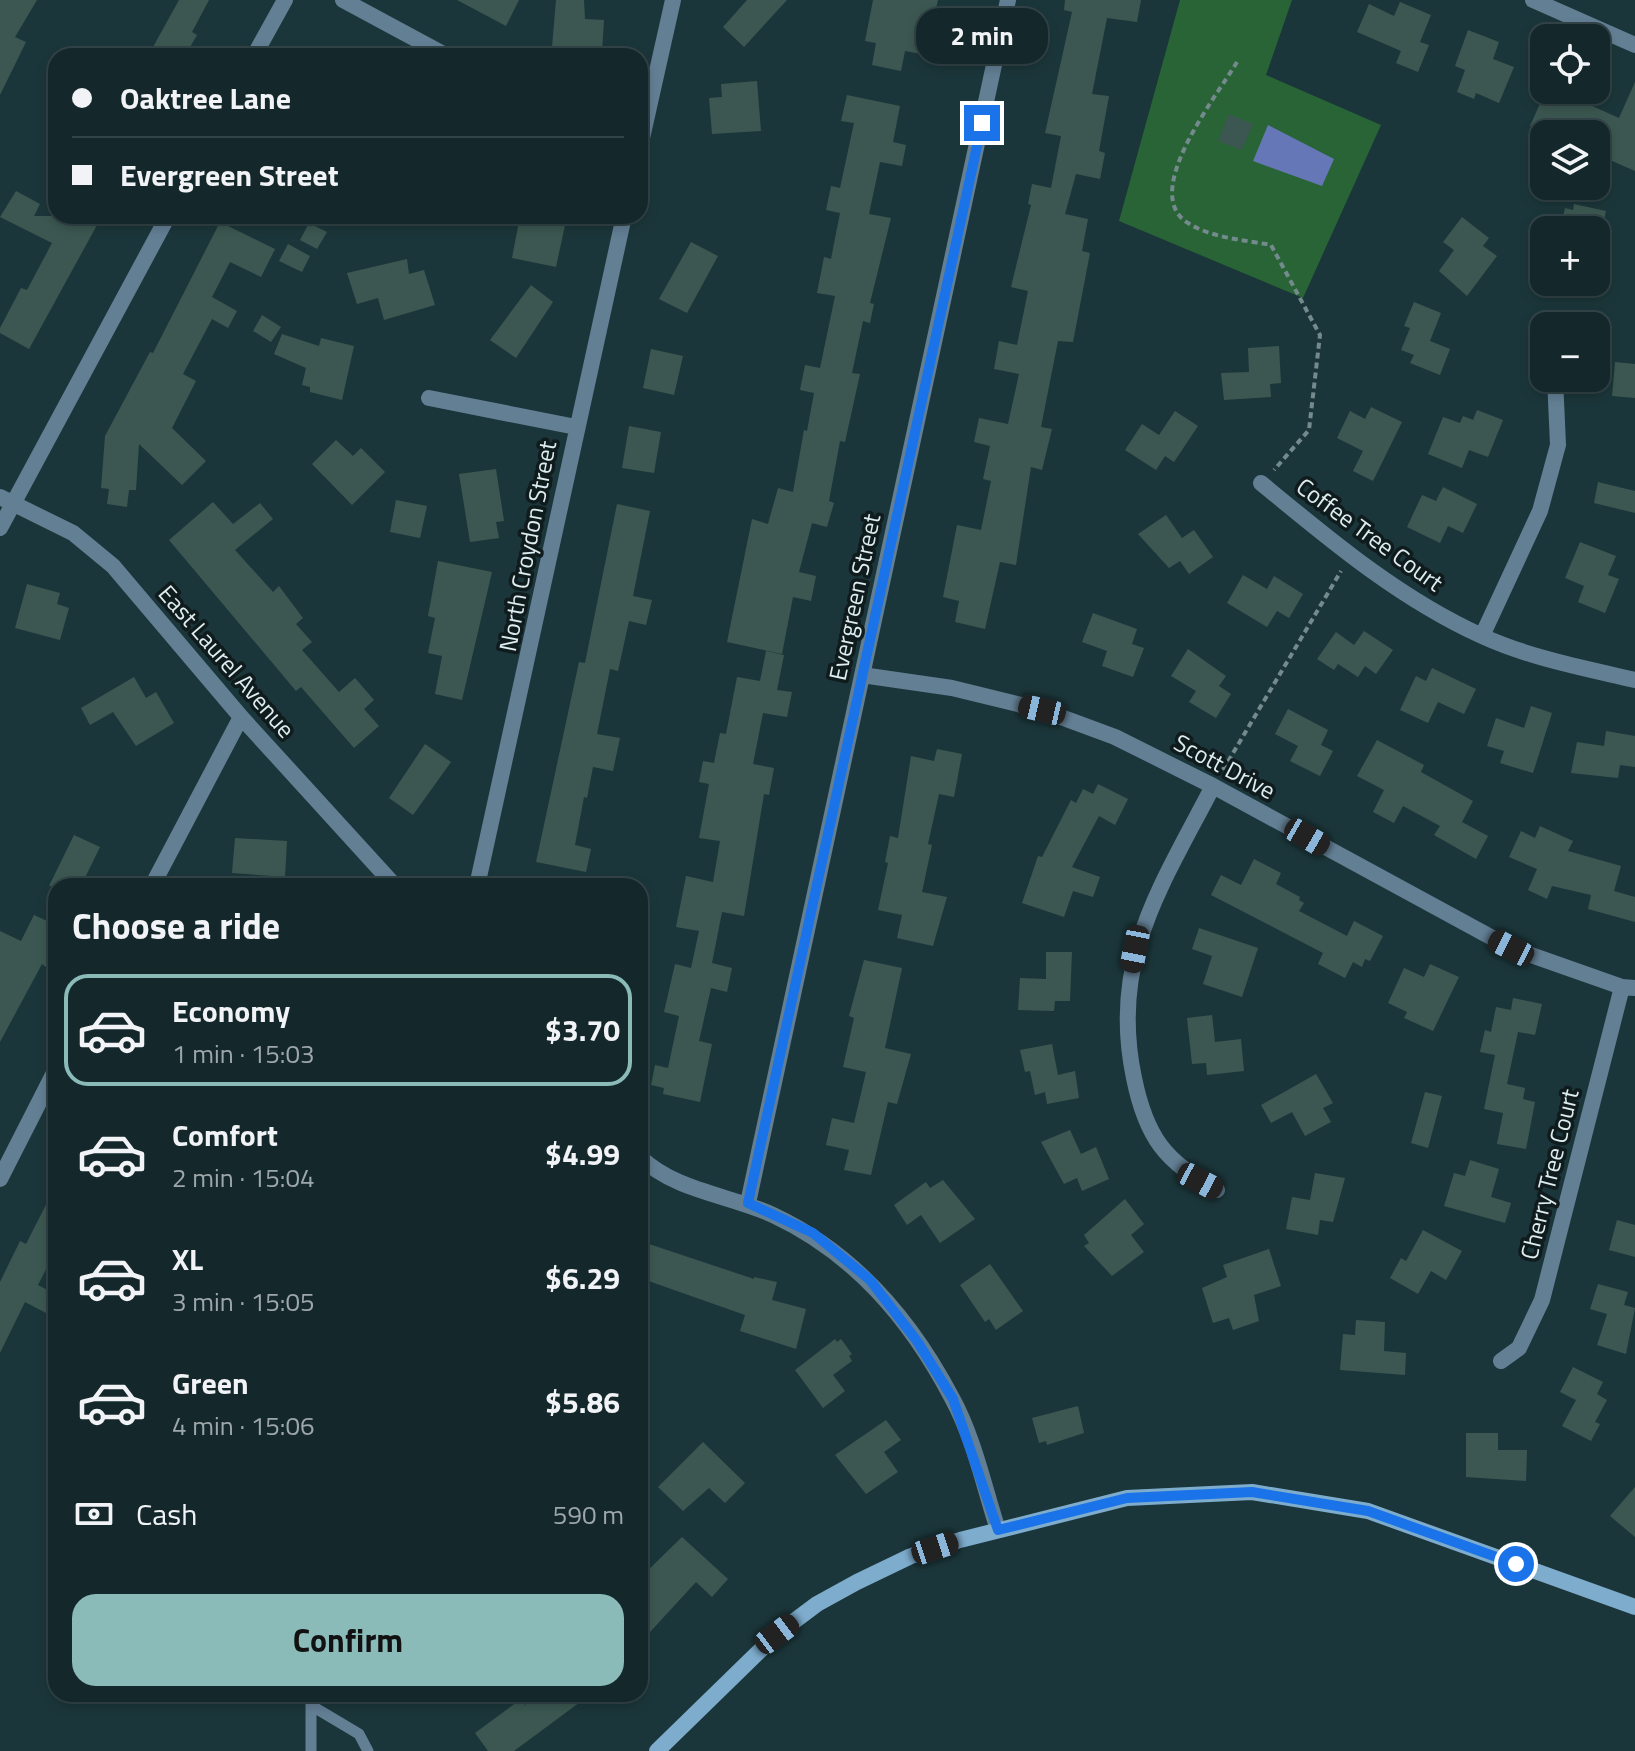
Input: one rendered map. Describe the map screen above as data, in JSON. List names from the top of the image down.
{
  "streets": {
    "street": [
      "Coffee Tree Court",
      "North Croydon Street",
      "Evergreen Street",
      "East Laurel Avenue",
      "Scott Drive",
      "Cherry Tree Court"
    ]
  },
  "crossings": [
    ["Evergreen Street", "Scott Drive"],
    ["Scott Drive", "Cherry Tree Court"]
  ],
  "page": {
    "bubble": "2 min",
    "map_buttons": ["+", "−"],
    "banner": ["Oaktree Lane", "Evergreen Street"],
    "heading": "Choose a ride",
    "list": [
      {
        "name": "Economy",
        "note": "1 min · 15:03",
        "value": "$3.70"
      },
      {
        "name": "Comfort",
        "note": "2 min · 15:04",
        "value": "$4.99"
      },
      {
        "name": "XL",
        "note": "3 min · 15:05",
        "value": "$6.29"
      },
      {
        "name": "Green",
        "note": "4 min · 15:06",
        "value": "$5.86"
      }
    ],
    "pay": ["Cash", "590 m"],
    "buttons": "Confirm"
  }
}
